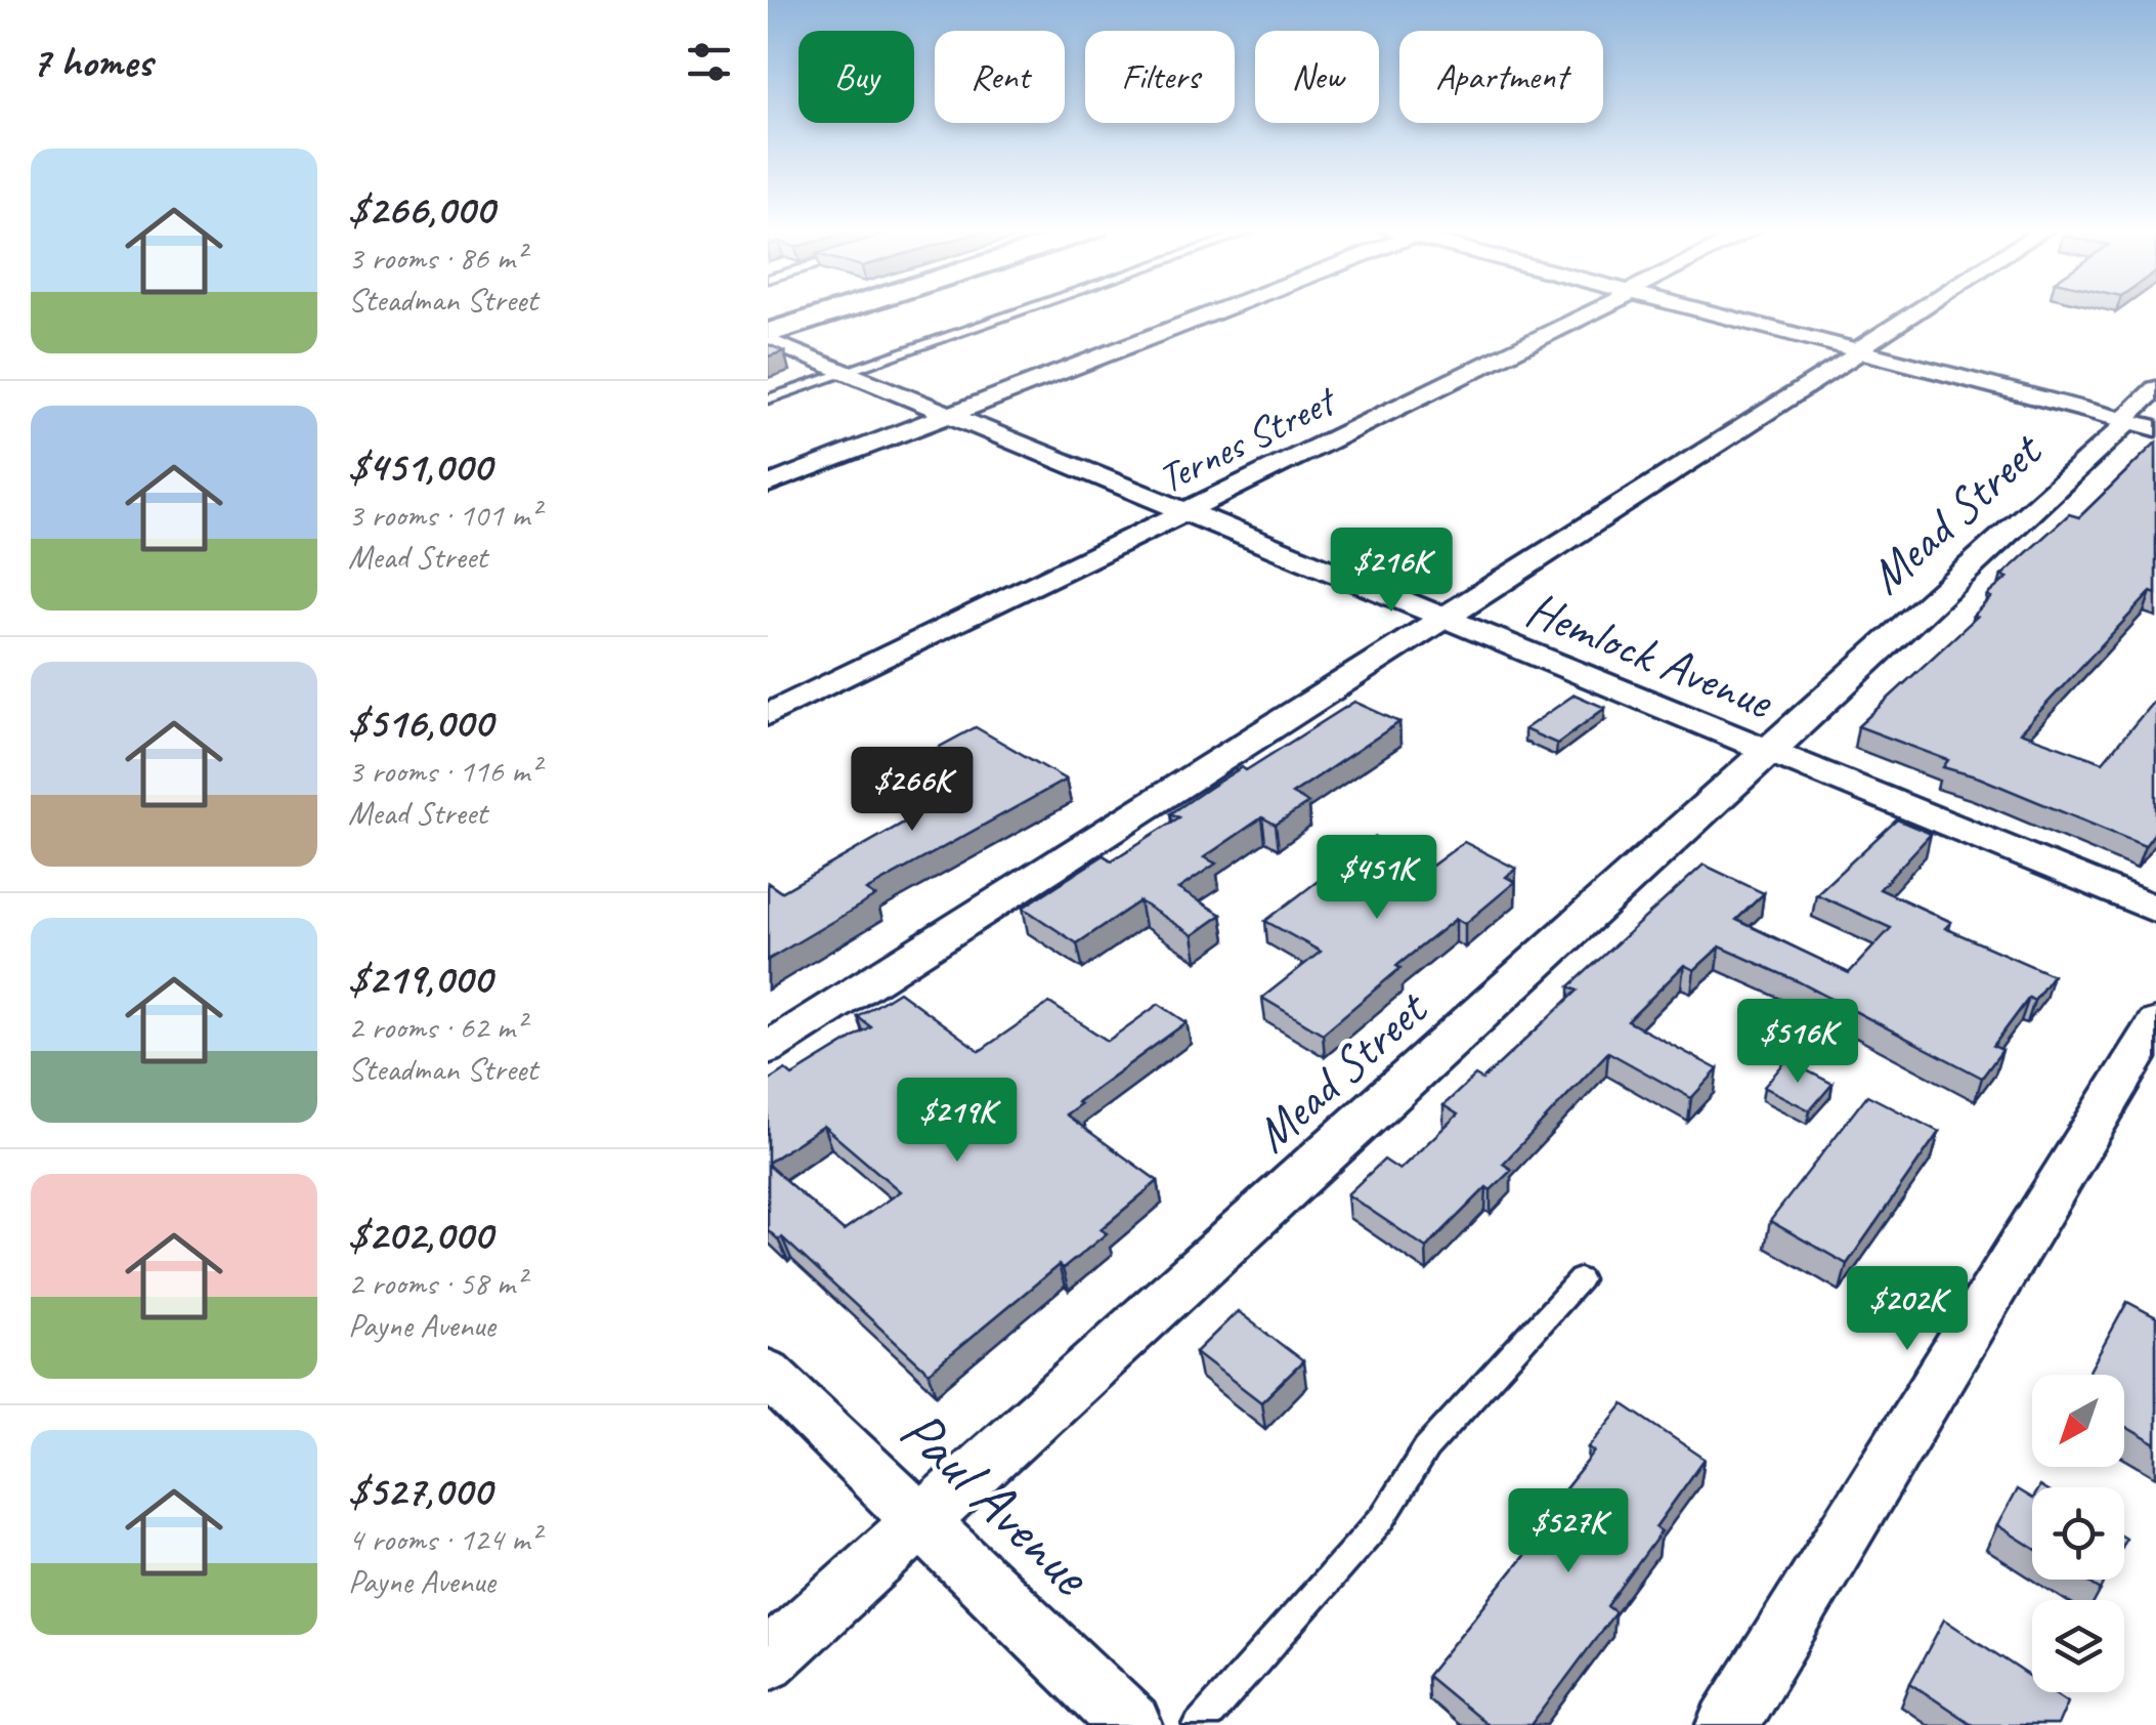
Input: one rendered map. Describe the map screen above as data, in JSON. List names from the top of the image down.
{
  "streets": {
    "street": [
      "Ternes Street",
      "Mead Street",
      "Hemlock Avenue",
      "Paul Avenue"
    ]
  },
  "crossings": [
    ["Ternes Street", "Hemlock Avenue"],
    ["Mead Street", "Hemlock Avenue"],
    ["Mead Street", "Paul Avenue"]
  ],
  "north": "bottom left",
  "page": {
    "heading": "7 homes",
    "chip": [
      "Buy",
      "Rent",
      "Filters",
      "New",
      "Apartment"
    ],
    "list": [
      {
        "name": "$266,000",
        "note": "3 rooms · 86 m² · Steadman Street"
      },
      {
        "name": "$451,000",
        "note": "3 rooms · 101 m² · Mead Street"
      },
      {
        "name": "$516,000",
        "note": "3 rooms · 116 m² · Mead Street"
      },
      {
        "name": "$219,000",
        "note": "2 rooms · 62 m² · Steadman Street"
      },
      {
        "name": "$202,000",
        "note": "2 rooms · 58 m² · Payne Avenue"
      },
      {
        "name": "$527,000",
        "note": "4 rooms · 124 m² · Payne Avenue"
      }
    ],
    "price": [
      "$216K",
      "$266K",
      "$451K",
      "$516K",
      "$219K",
      "$202K",
      "$527K"
    ]
  }
}
